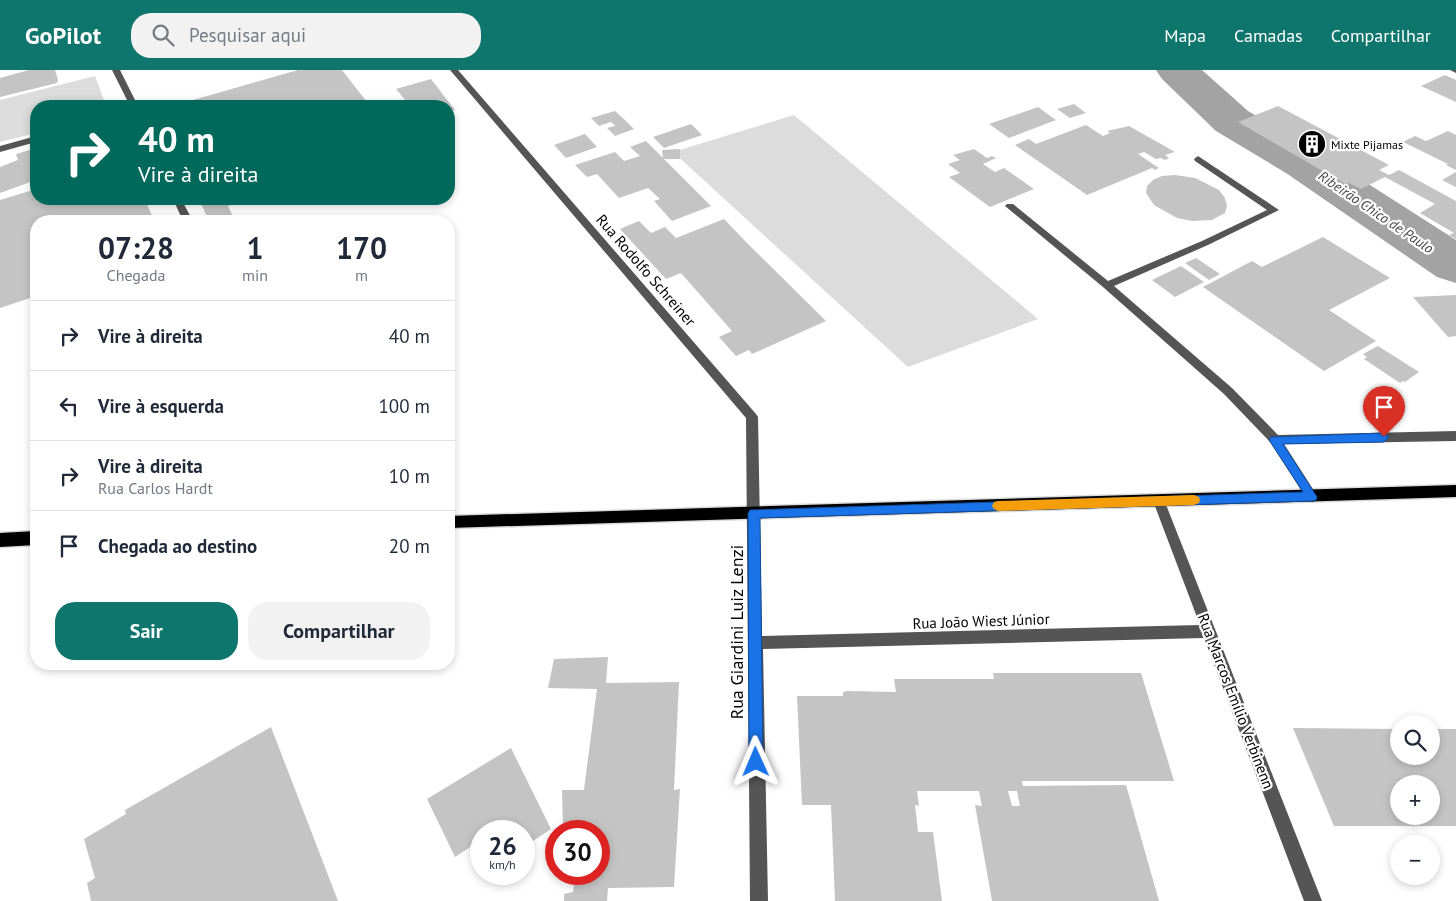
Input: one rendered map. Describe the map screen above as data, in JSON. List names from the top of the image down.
{
  "streets": {
    "street": [
      "Rua Rodolfo Schreiner",
      "Rua João Wiest Júnior",
      "Rua Giardini Luiz Lenzi",
      "Rua Marcos Emílio Verbinenn"
    ]
  },
  "crossings": [
    ["Rua Rodolfo Schreiner", "Rua Giardini Luiz Lenzi"],
    ["Rua João Wiest Júnior", "Rua Giardini Luiz Lenzi"],
    ["Rua João Wiest Júnior", "Rua Marcos Emílio Verbinenn"]
  ],
  "water": ["Ribeirão Chico de Paulo"],
  "places": {
    "building": ["Mixte Pijamas"]
  },
  "page": {
    "header": "GoPilot",
    "search": "Pesquisar aqui",
    "nav": ["Mapa", "Camadas", "Compartilhar"],
    "turn": ["40 m", "Vire à direita"],
    "eta": [
      "07:28",
      "Chegada",
      "1",
      "min",
      "170",
      "m"
    ],
    "list": [
      {
        "name": "Vire à direita",
        "value": "40 m"
      },
      {
        "name": "Vire à esquerda",
        "value": "100 m"
      },
      {
        "name": "Vire à direita",
        "note": "Rua Carlos Hardt",
        "value": "10 m"
      },
      {
        "name": "Chegada ao destino",
        "value": "20 m"
      }
    ],
    "buttons": ["Sair", "Compartilhar"],
    "map_buttons": ["+", "−"],
    "speed": "26 km/h",
    "limit": "30"
  }
}
